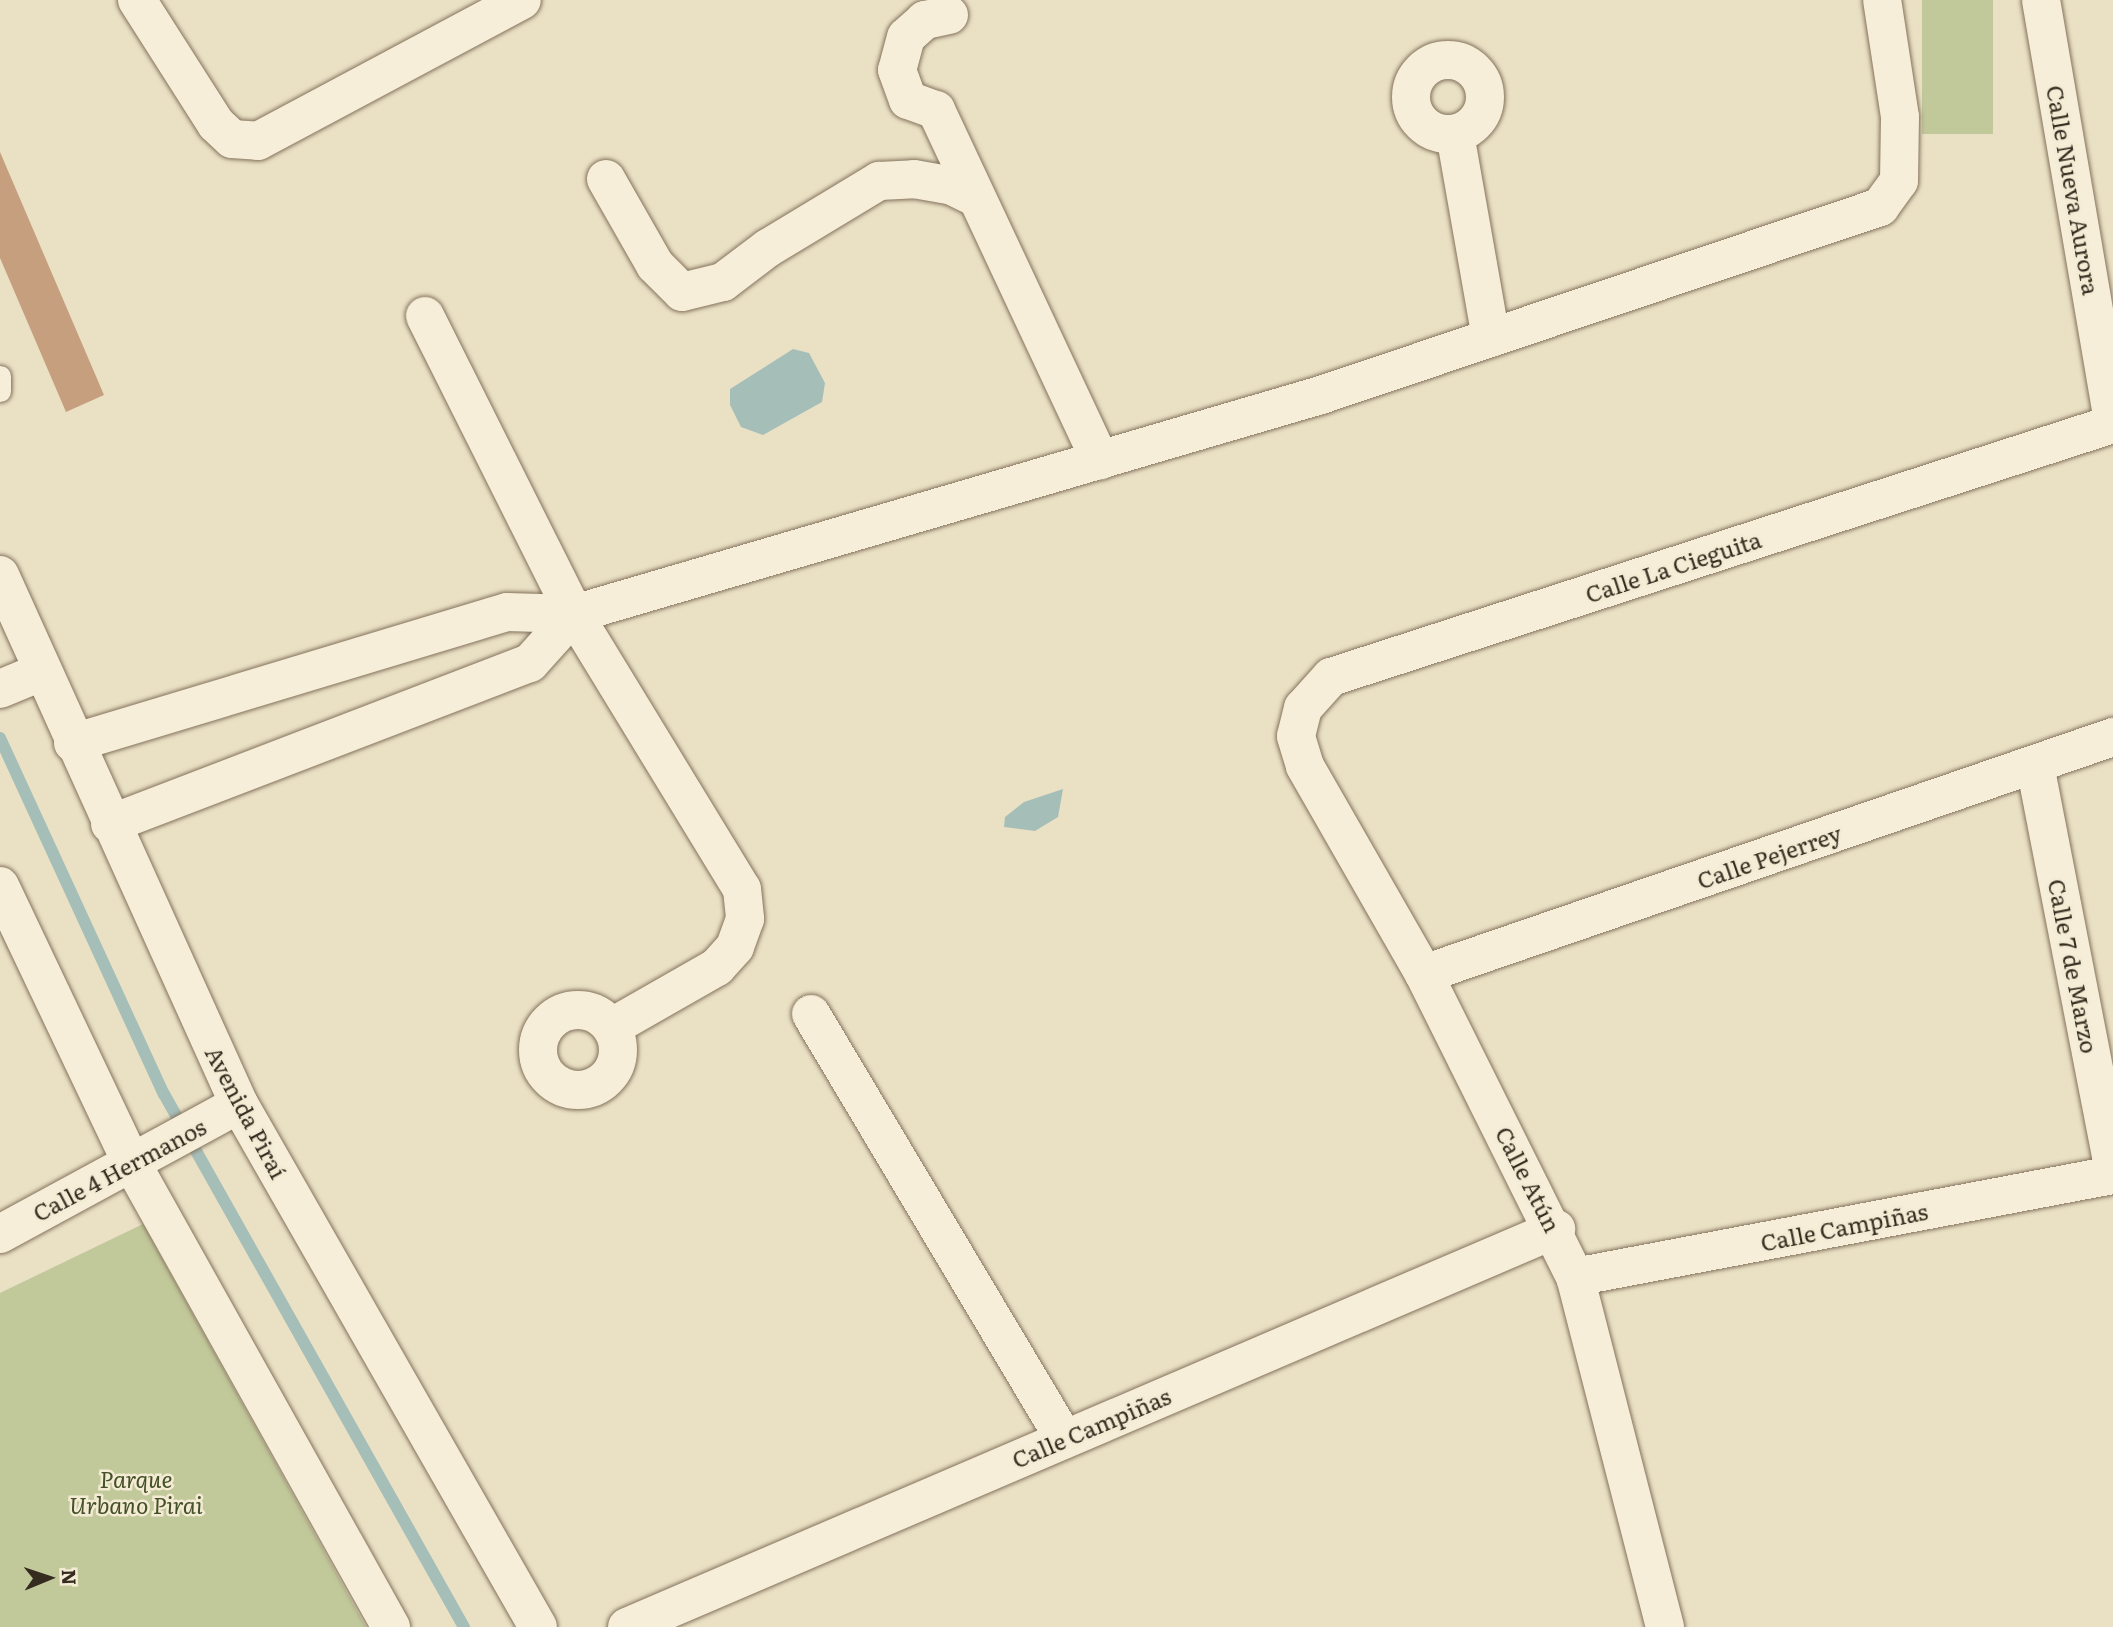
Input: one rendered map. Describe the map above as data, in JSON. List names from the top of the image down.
{
  "streets": {
    "street": [
      "Calle Nueva Aurora",
      "Calle La Cieguita",
      "Calle Pejerrey",
      "Calle 7 de Marzo",
      "Avenida Piraí",
      "Calle 4 Hermanos",
      "Calle Atún",
      "Calle Campiñas"
    ]
  },
  "crossings": [
    ["Calle Nueva Aurora", "Calle La Cieguita"],
    ["Calle La Cieguita", "Calle Atún"],
    ["Calle Pejerrey", "Calle 7 de Marzo"],
    ["Calle Pejerrey", "Calle Atún"],
    ["Avenida Piraí", "Calle 4 Hermanos"],
    ["Calle Atún", "Calle Campiñas"]
  ],
  "parks": ["Parque Urbano Pirai"],
  "north": "right"
}
